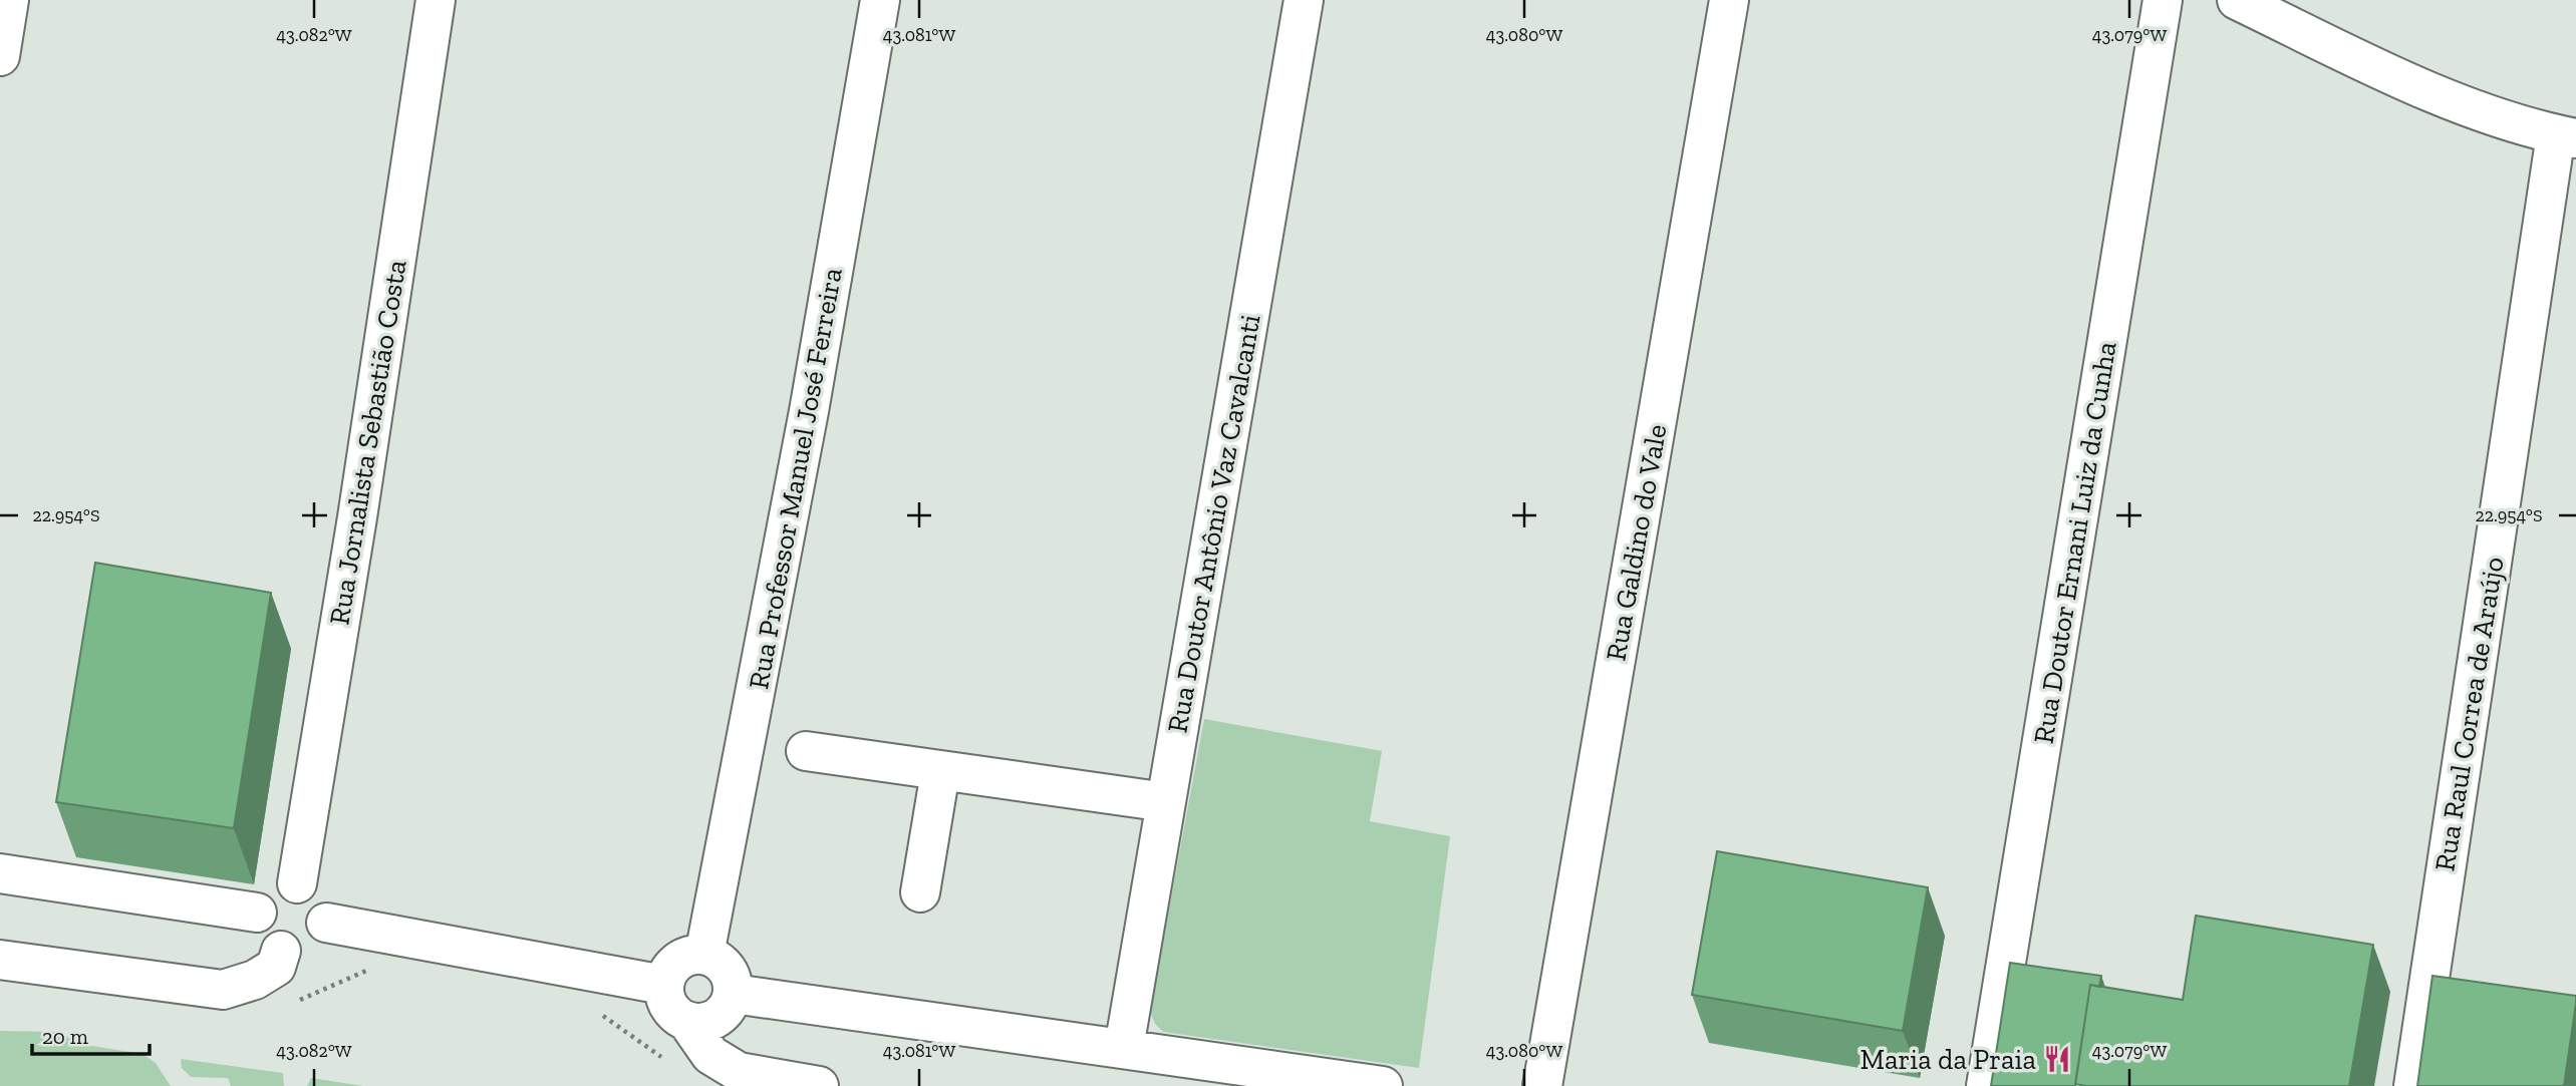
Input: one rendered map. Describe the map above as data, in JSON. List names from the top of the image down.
{
  "streets": {
    "street": [
      "Rua Jornalista Sebastião Costa",
      "Rua Professor Manuel José Ferreira",
      "Rua Doutor Antônio Vaz Cavalcanti",
      "Rua Galdino do Vale",
      "Rua Doutor Ernani Luiz da Cunha",
      "Rua Raul Correa de Araújo"
    ]
  },
  "places": {
    "restaurant": ["Maria da Praia"]
  },
  "scale_bar": "20 m",
  "coordinates": [
    "43.082°W",
    "43.081°W",
    "43.080°W",
    "43.079°W",
    "22.954°S"
  ]
}
